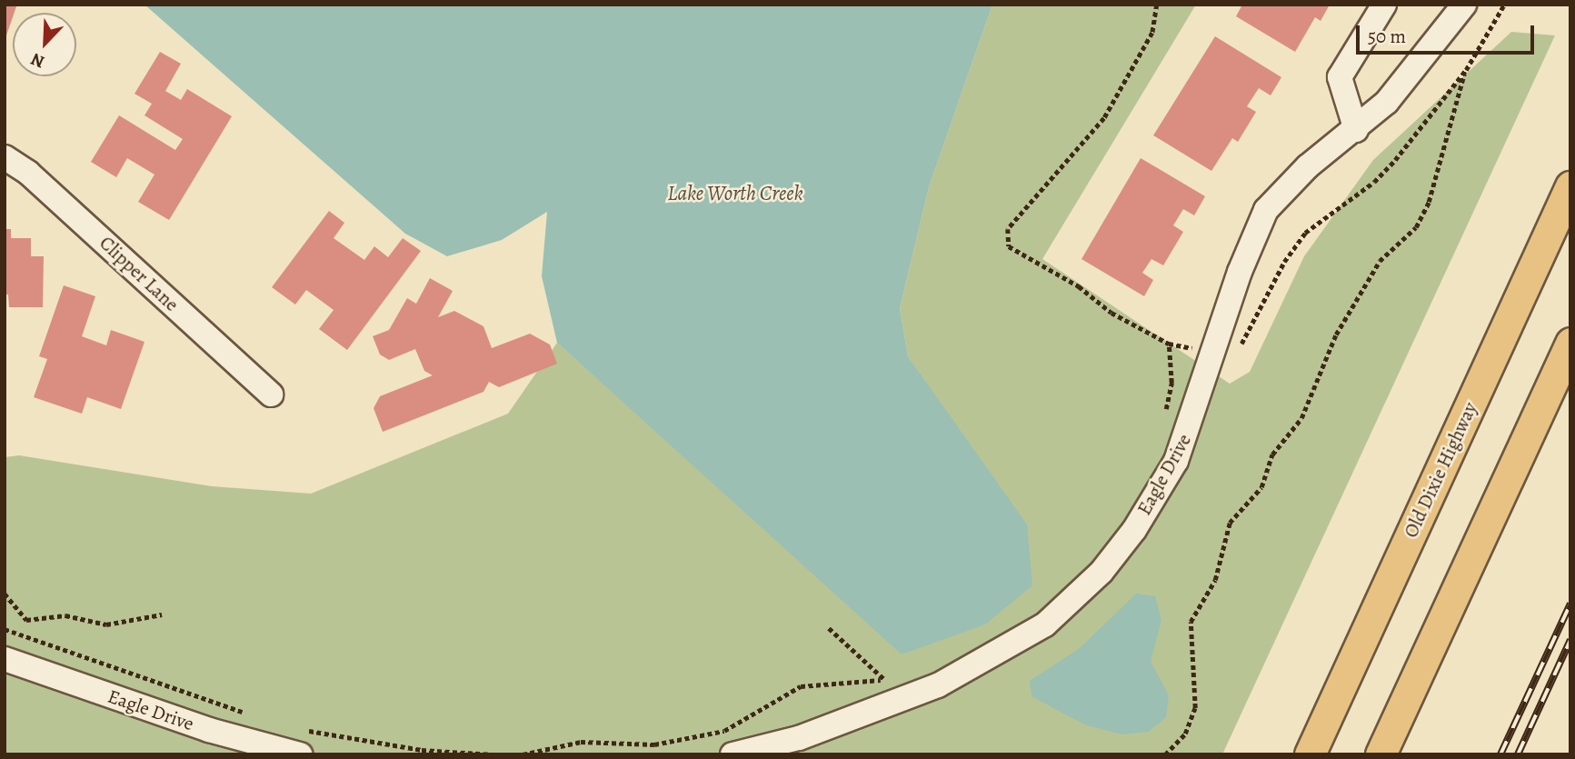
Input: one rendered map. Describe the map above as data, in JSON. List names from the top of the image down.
{
  "streets": {
    "main road": ["Old Dixie Highway"],
    "street": ["Clipper Lane", "Eagle Drive"]
  },
  "water": ["Lake Worth Creek"],
  "scale_bar": "50 m",
  "north": "bottom left"
}
